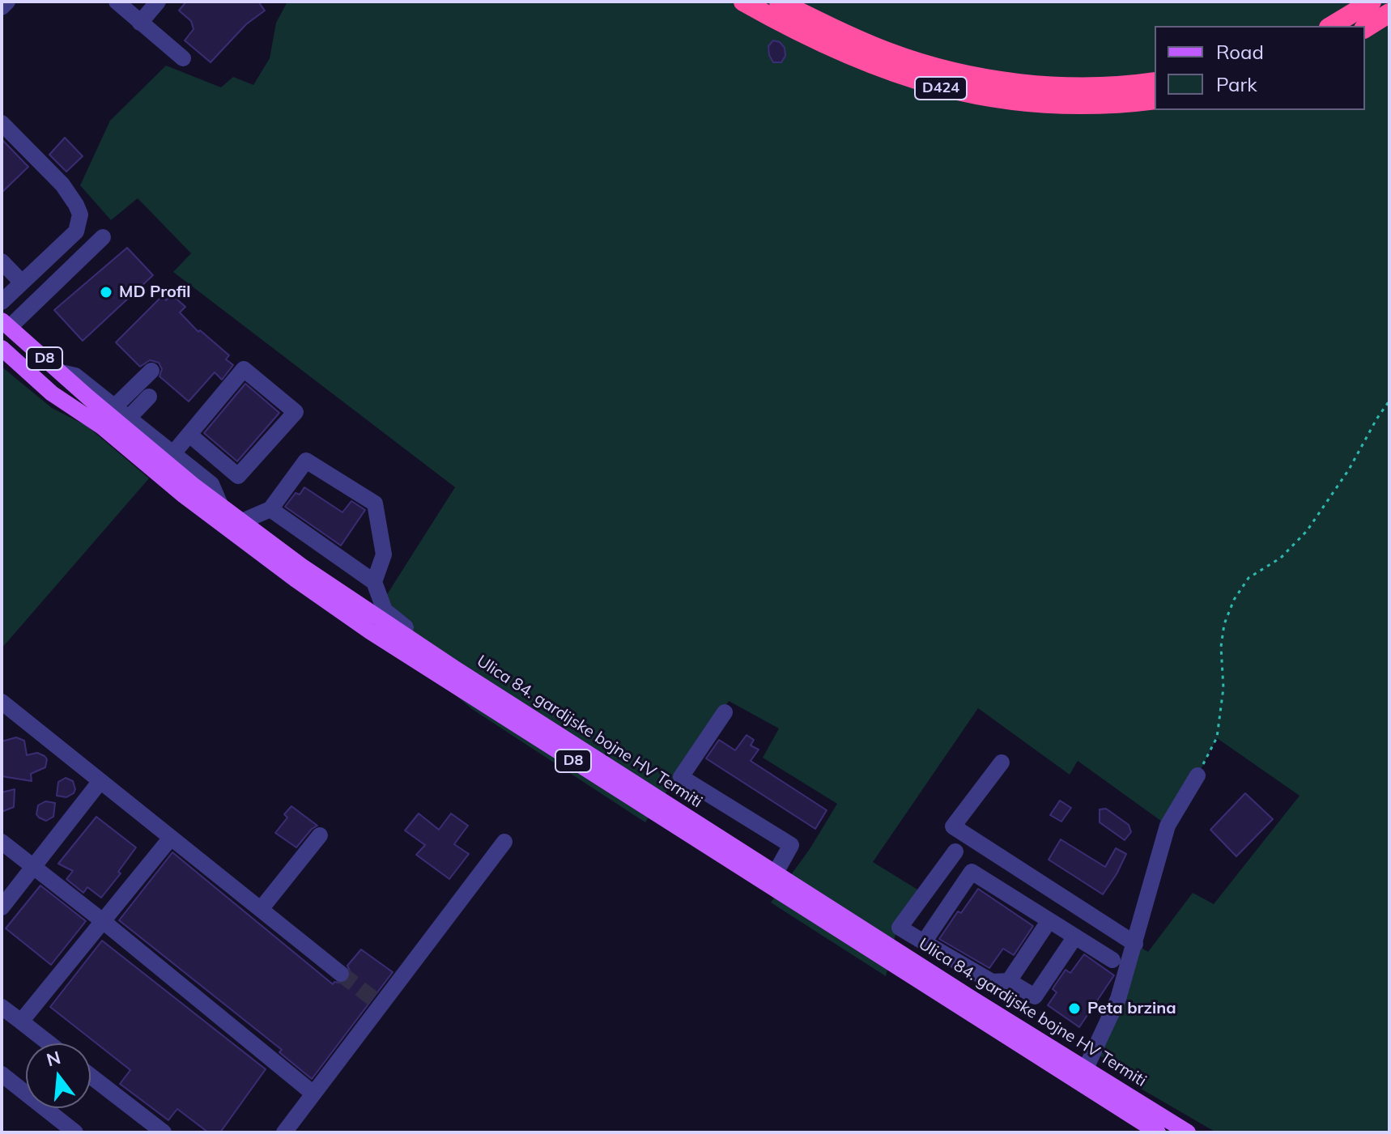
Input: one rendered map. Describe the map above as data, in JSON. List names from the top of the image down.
{
  "streets": {
    "highway": ["D424"],
    "main road": ["D8", "Ulica 84. gardijske bojne HV Termiti"]
  },
  "places": ["MD Profil", "Peta brzina"],
  "legend": ["Road", "Park"],
  "north": "top"
}
